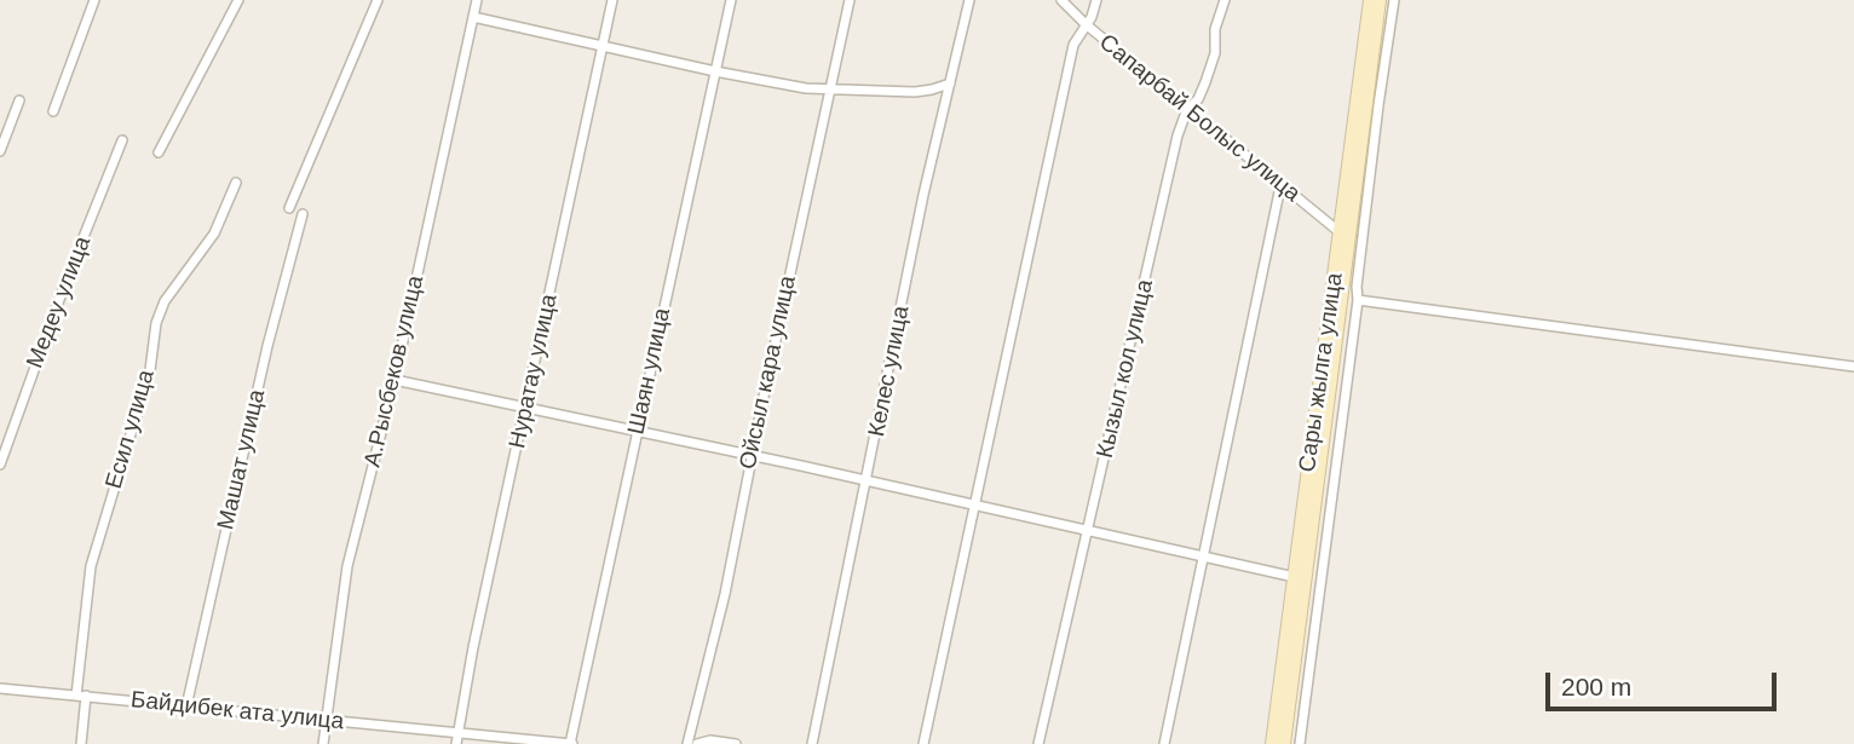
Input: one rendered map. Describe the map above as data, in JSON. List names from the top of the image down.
{
  "streets": {
    "main road": ["Сары жылга улица"],
    "street": [
      "Сапарбай Болыс улица",
      "Медеу улица",
      "Кызыл кол улица",
      "А.Рысбеков улица",
      "Нуратау улица",
      "Шаян улица",
      "Келес улица",
      "Ойсыл кара улица",
      "Есил улица",
      "Машат улица",
      "Байдибек ата улица"
    ]
  },
  "crossings": [
    ["Сапарбай Болыс улица", "Кызыл кол улица"],
    ["Сапарбай Болыс улица", "Сары жылга улица"],
    ["А.Рысбеков улица", "Байдибек ата улица"],
    ["Нуратау улица", "Байдибек ата улица"],
    ["Шаян улица", "Байдибек ата улица"],
    ["Есил улица", "Байдибек ата улица"],
    ["Машат улица", "Байдибек ата улица"]
  ],
  "scale_bar": "200 m"
}
